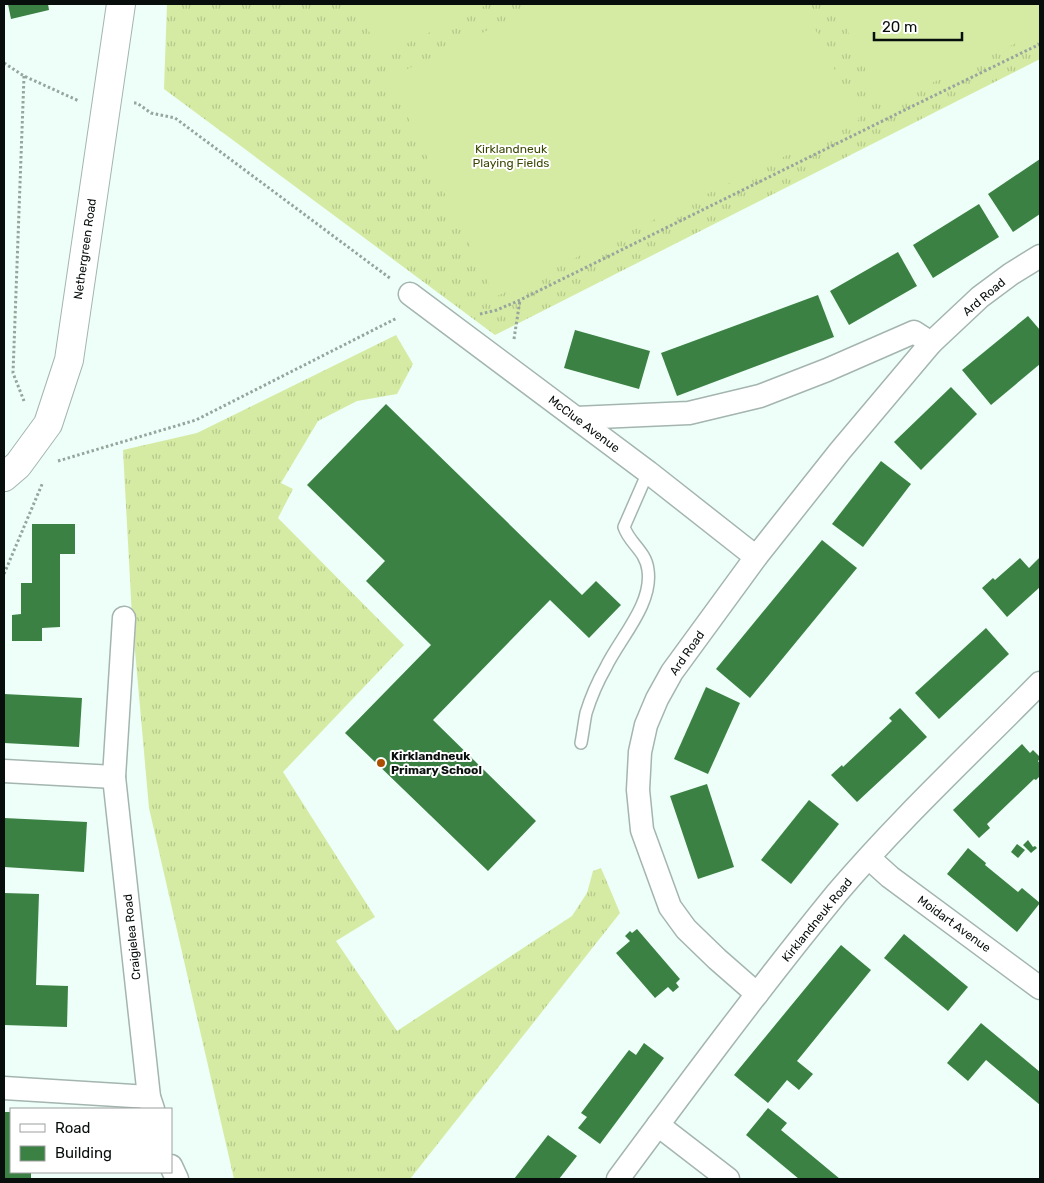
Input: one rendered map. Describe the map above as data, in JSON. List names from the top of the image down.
{
  "streets": {
    "street": [
      "Nethergreen Road",
      "Ard Road",
      "McClue Avenue",
      "Kirklandneuk Road",
      "Moidart Avenue",
      "Craigielea Road"
    ]
  },
  "crossings": [
    ["Ard Road", "McClue Avenue"],
    ["Ard Road", "Kirklandneuk Road"],
    ["Kirklandneuk Road", "Moidart Avenue"]
  ],
  "parks": ["Kirklandneuk Playing Fields"],
  "places": ["Kirklandneuk Primary School"],
  "legend": ["Road", "Building"],
  "scale_bar": "20 m"
}
